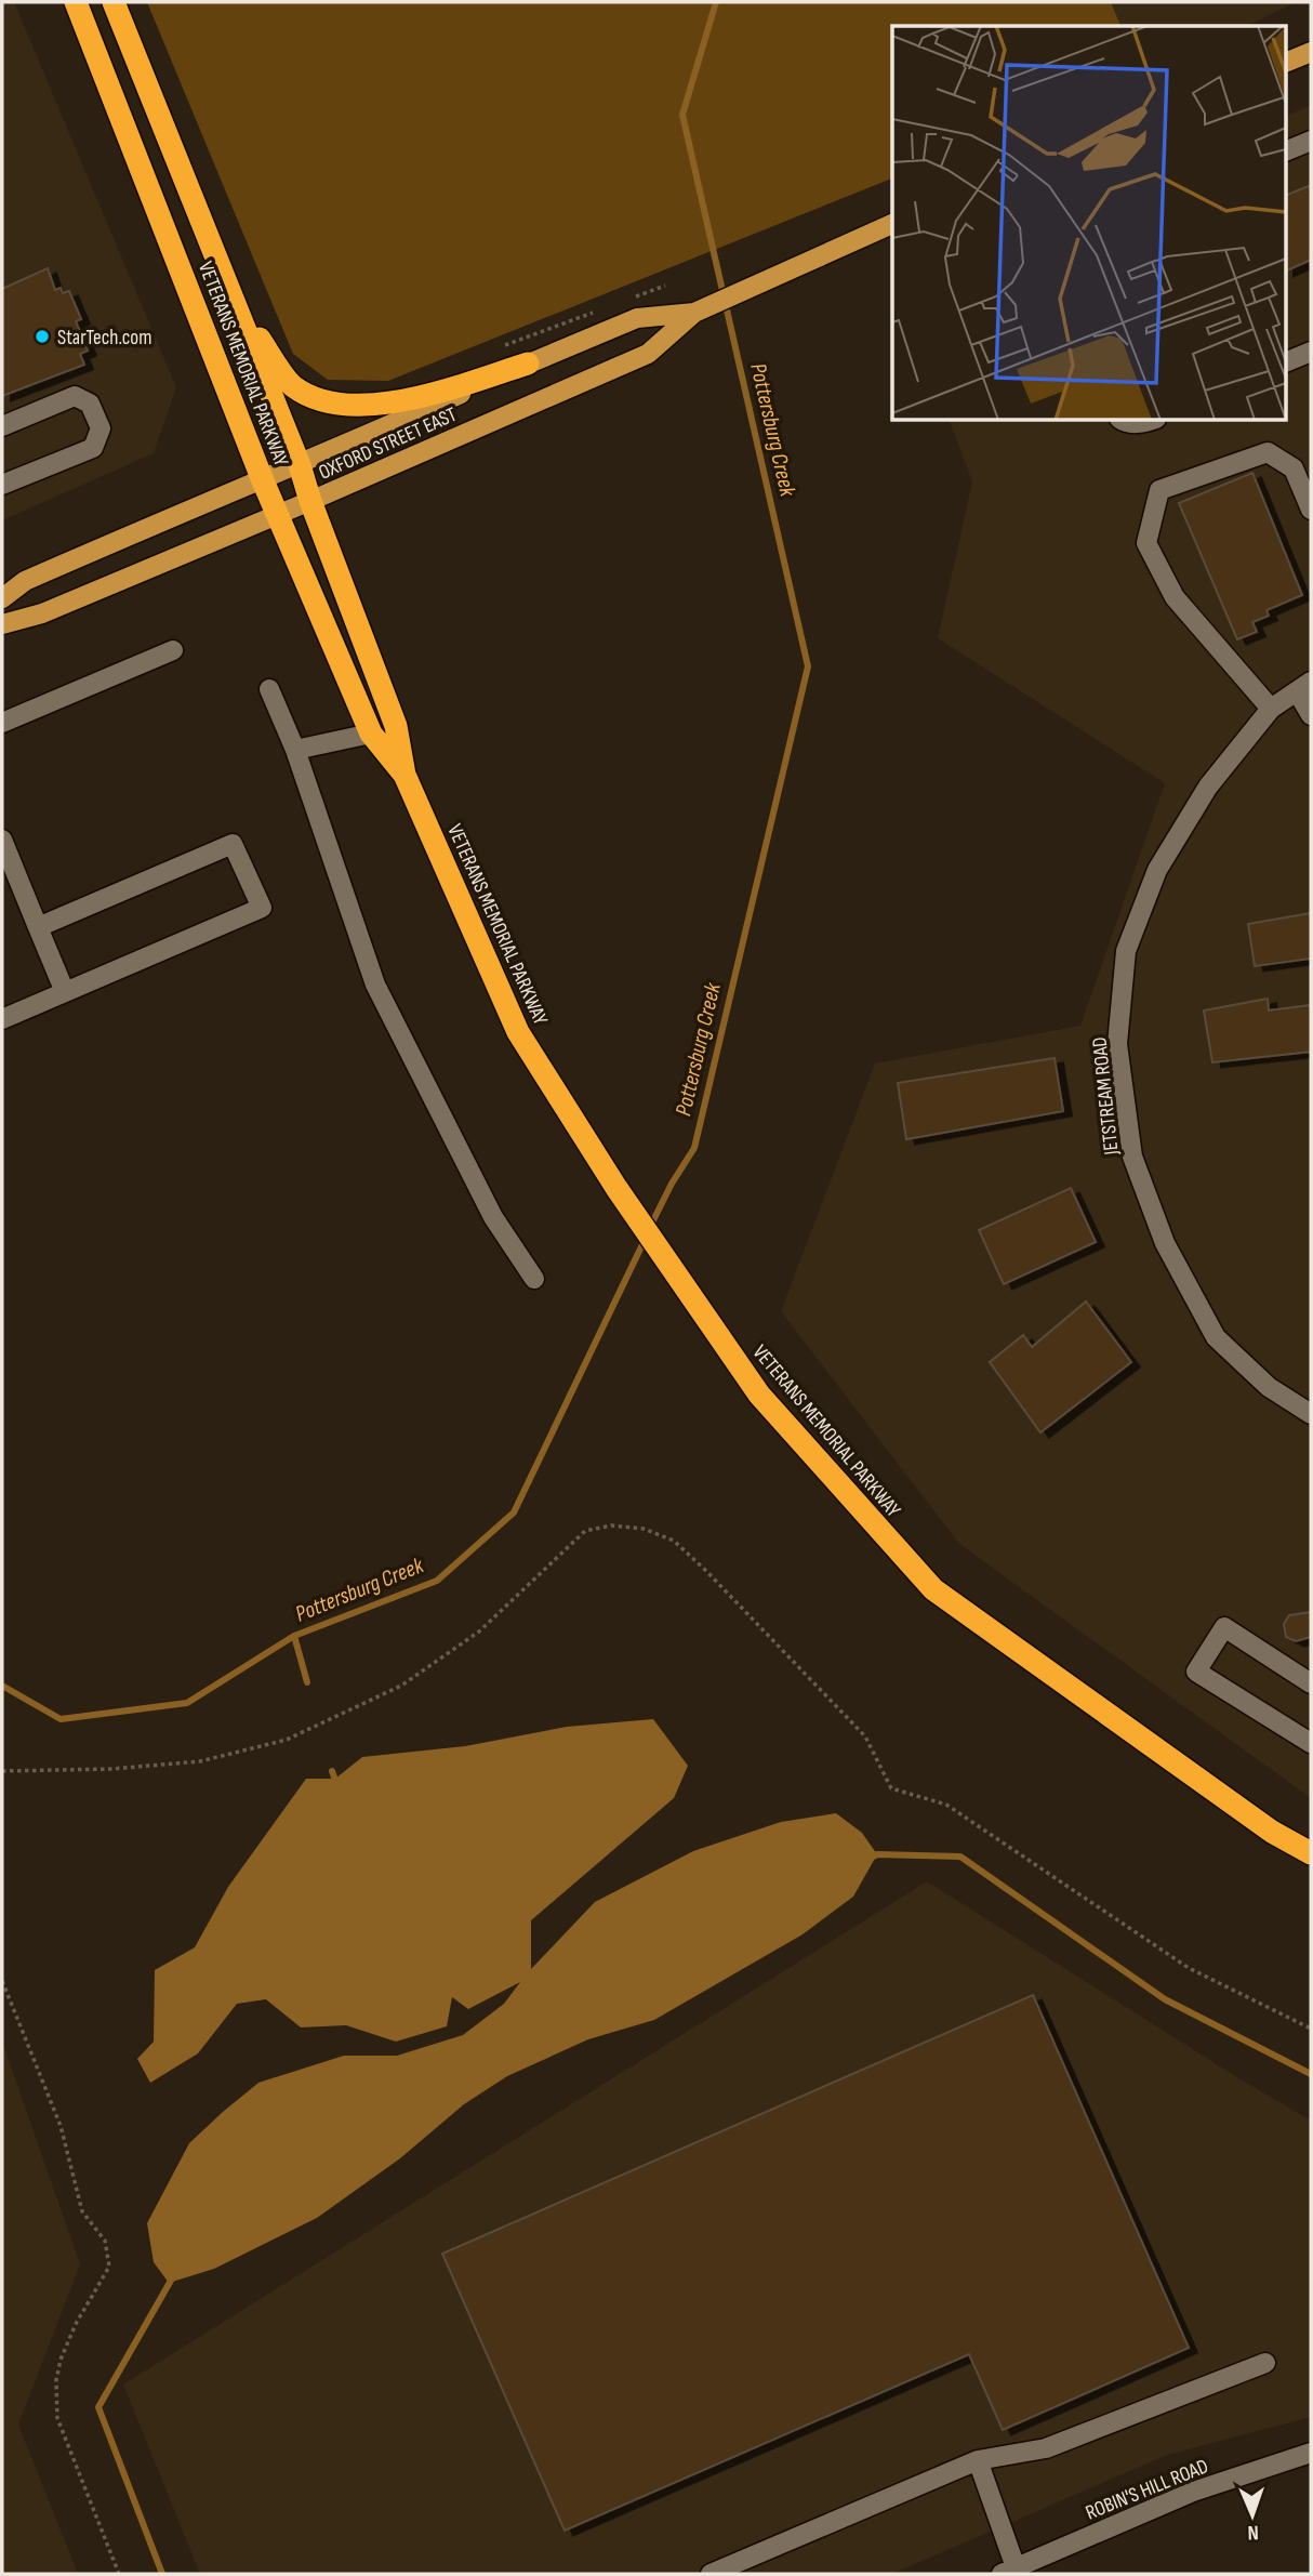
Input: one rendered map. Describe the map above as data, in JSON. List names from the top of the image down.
{
  "streets": {
    "highway": ["VETERANS MEMORIAL PARKWAY"],
    "main road": ["OXFORD STREET EAST"],
    "street": ["JETSTREAM ROAD", "ROBIN'S HILL ROAD"]
  },
  "crossings": [
    ["VETERANS MEMORIAL PARKWAY", "OXFORD STREET EAST"]
  ],
  "water": ["Pottersburg Creek"],
  "places": ["StarTech.com"],
  "north": "bottom"
}
